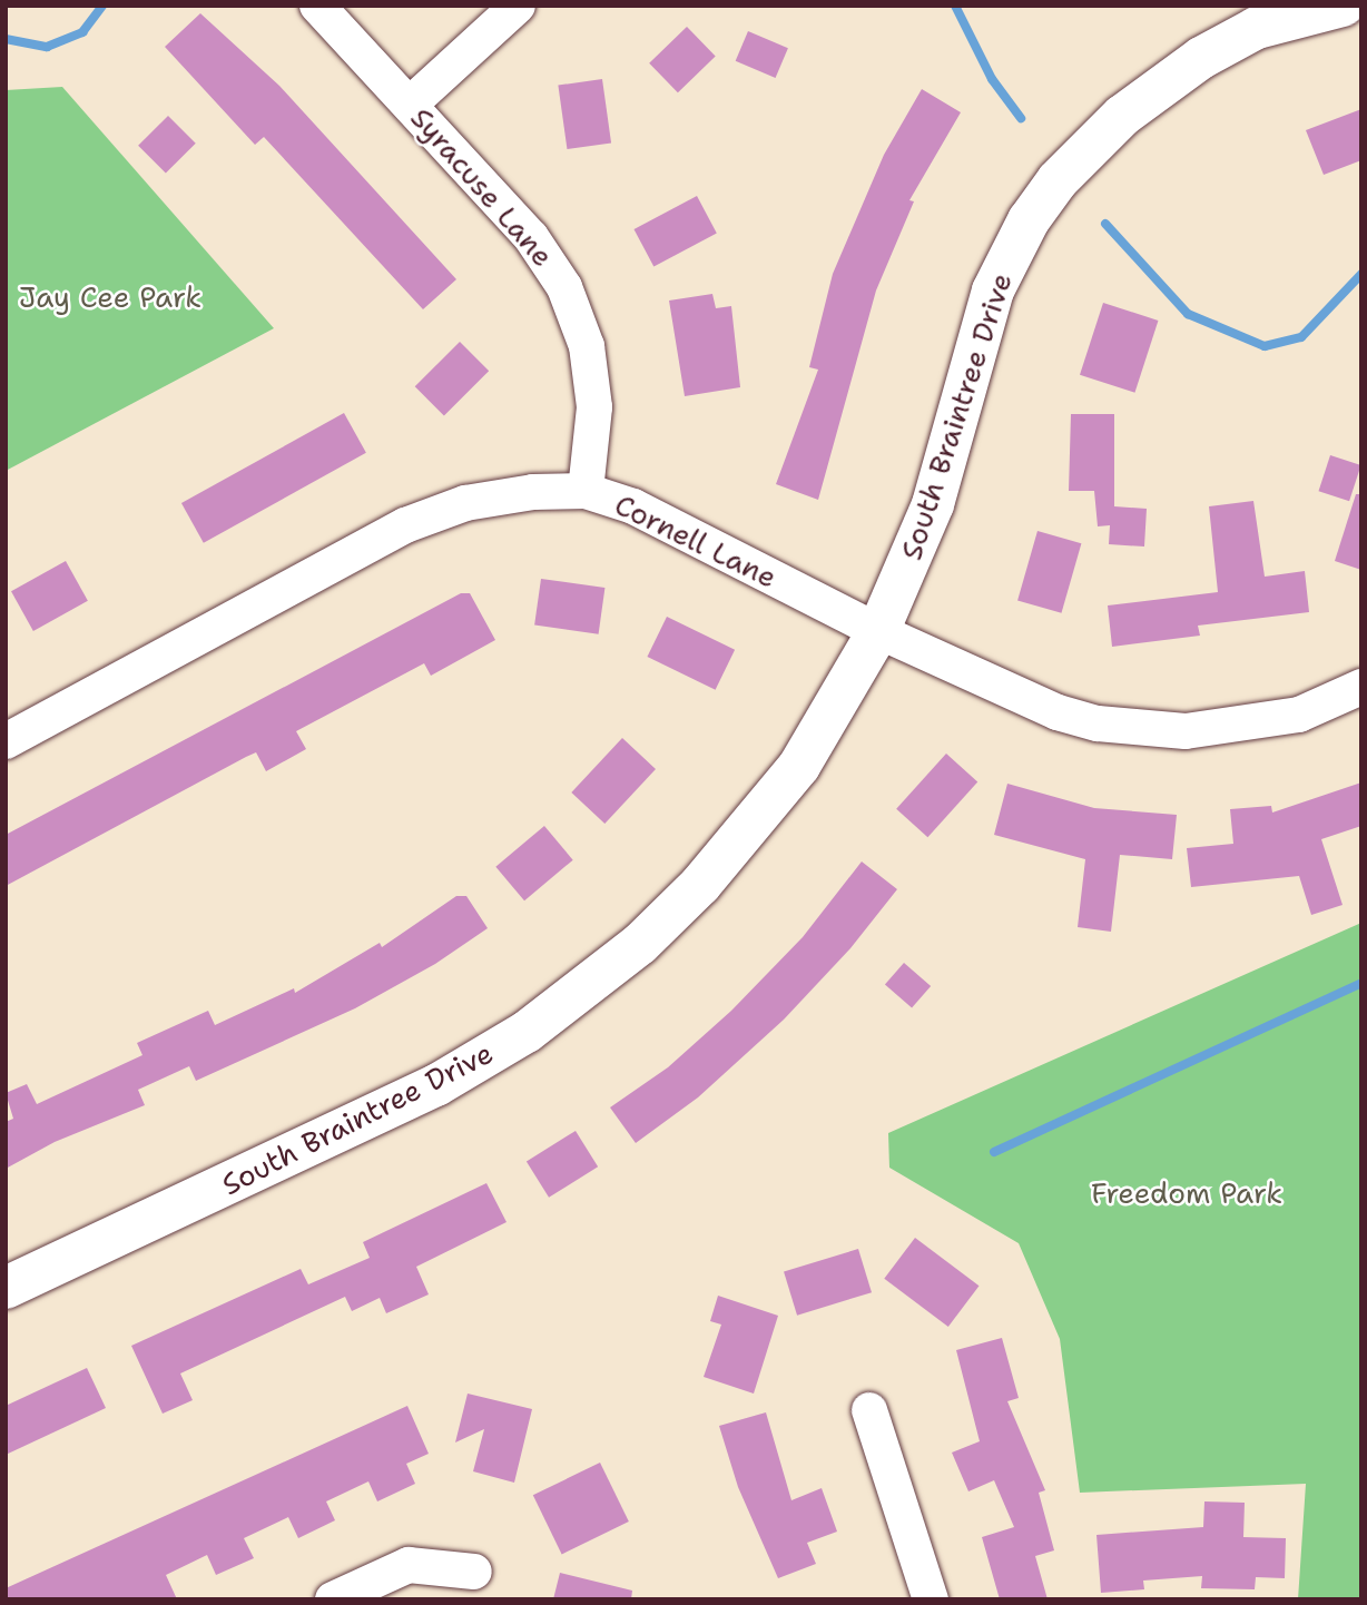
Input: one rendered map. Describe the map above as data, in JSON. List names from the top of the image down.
{
  "streets": {
    "street": ["Syracuse Lane", "South Braintree Drive", "Cornell Lane"]
  },
  "crossings": [
    ["Syracuse Lane", "Cornell Lane"],
    ["South Braintree Drive", "Cornell Lane"]
  ],
  "parks": ["Jay Cee Park", "Freedom Park"]
}
